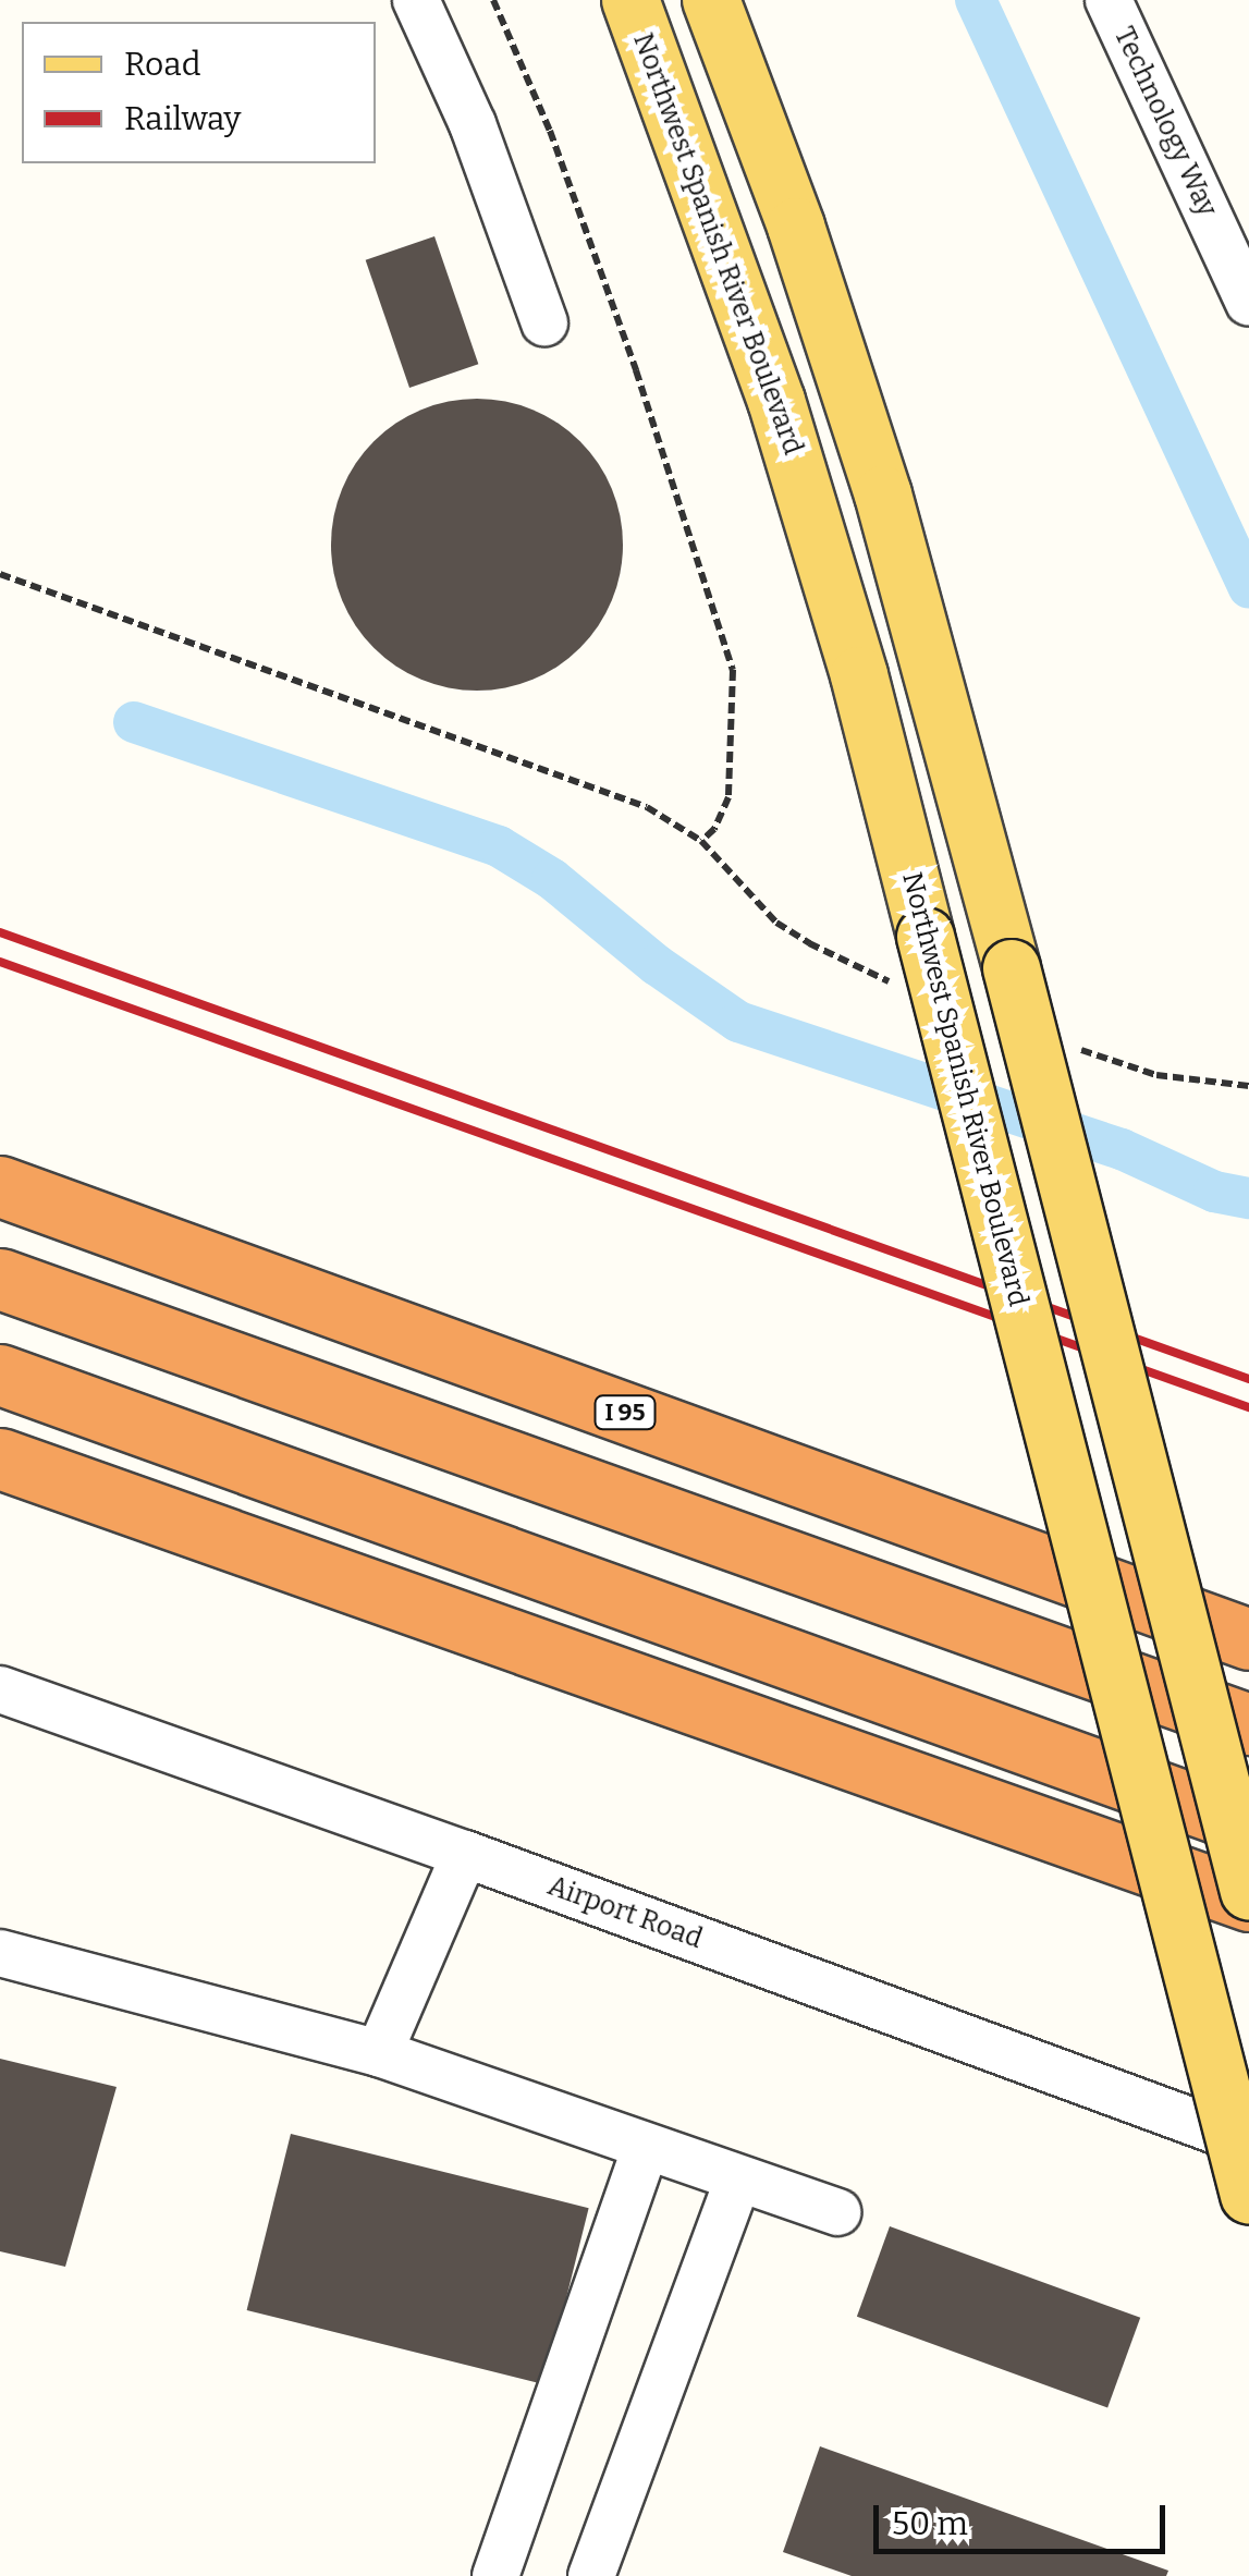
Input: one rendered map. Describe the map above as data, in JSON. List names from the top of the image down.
{
  "streets": {
    "highway": ["I 95"],
    "main road": ["Northwest Spanish River Boulevard"],
    "street": ["Technology Way", "Airport Road"]
  },
  "legend": ["Road", "Railway"],
  "scale_bar": "50 m"
}
